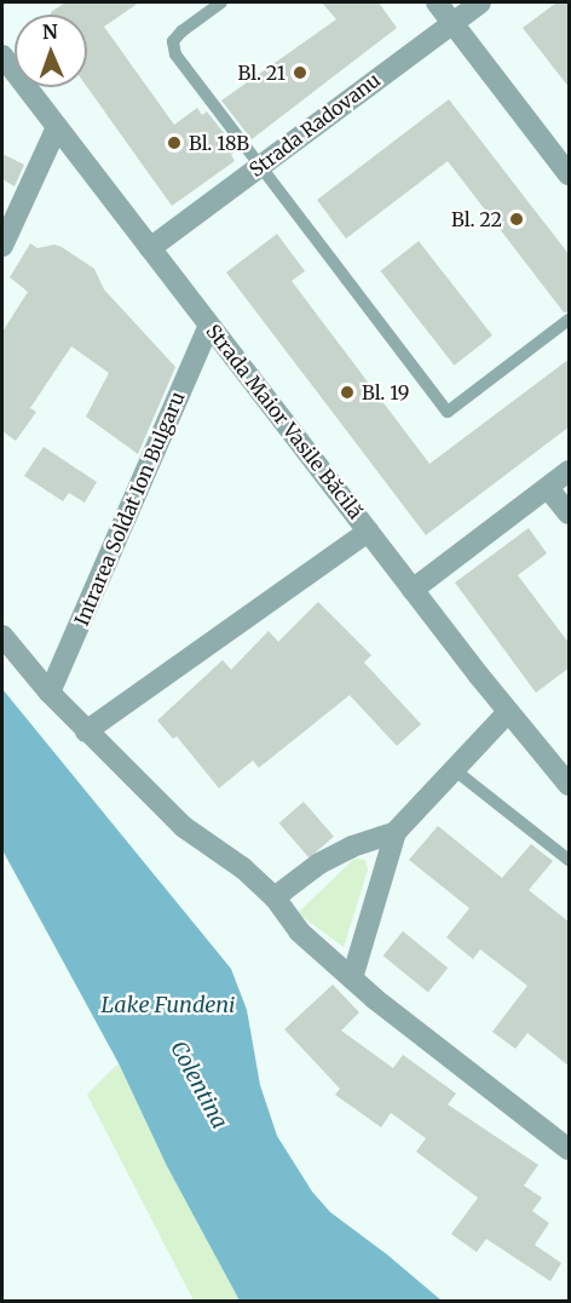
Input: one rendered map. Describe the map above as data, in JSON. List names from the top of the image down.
{
  "streets": {
    "street": ["Strada Radovanu", "Strada Maior Vasile Băcilă", "Intrarea Soldat Ion Bulgaru"]
  },
  "crossings": [
    ["Strada Radovanu", "Strada Maior Vasile Băcilă"],
    ["Strada Maior Vasile Băcilă", "Intrarea Soldat Ion Bulgaru"]
  ],
  "water": ["Lake Fundeni", "Colentina"],
  "places": [
    "Bl. 21",
    "Bl. 18B",
    "Bl. 22",
    "Bl. 19"
  ],
  "north": "top"
}
